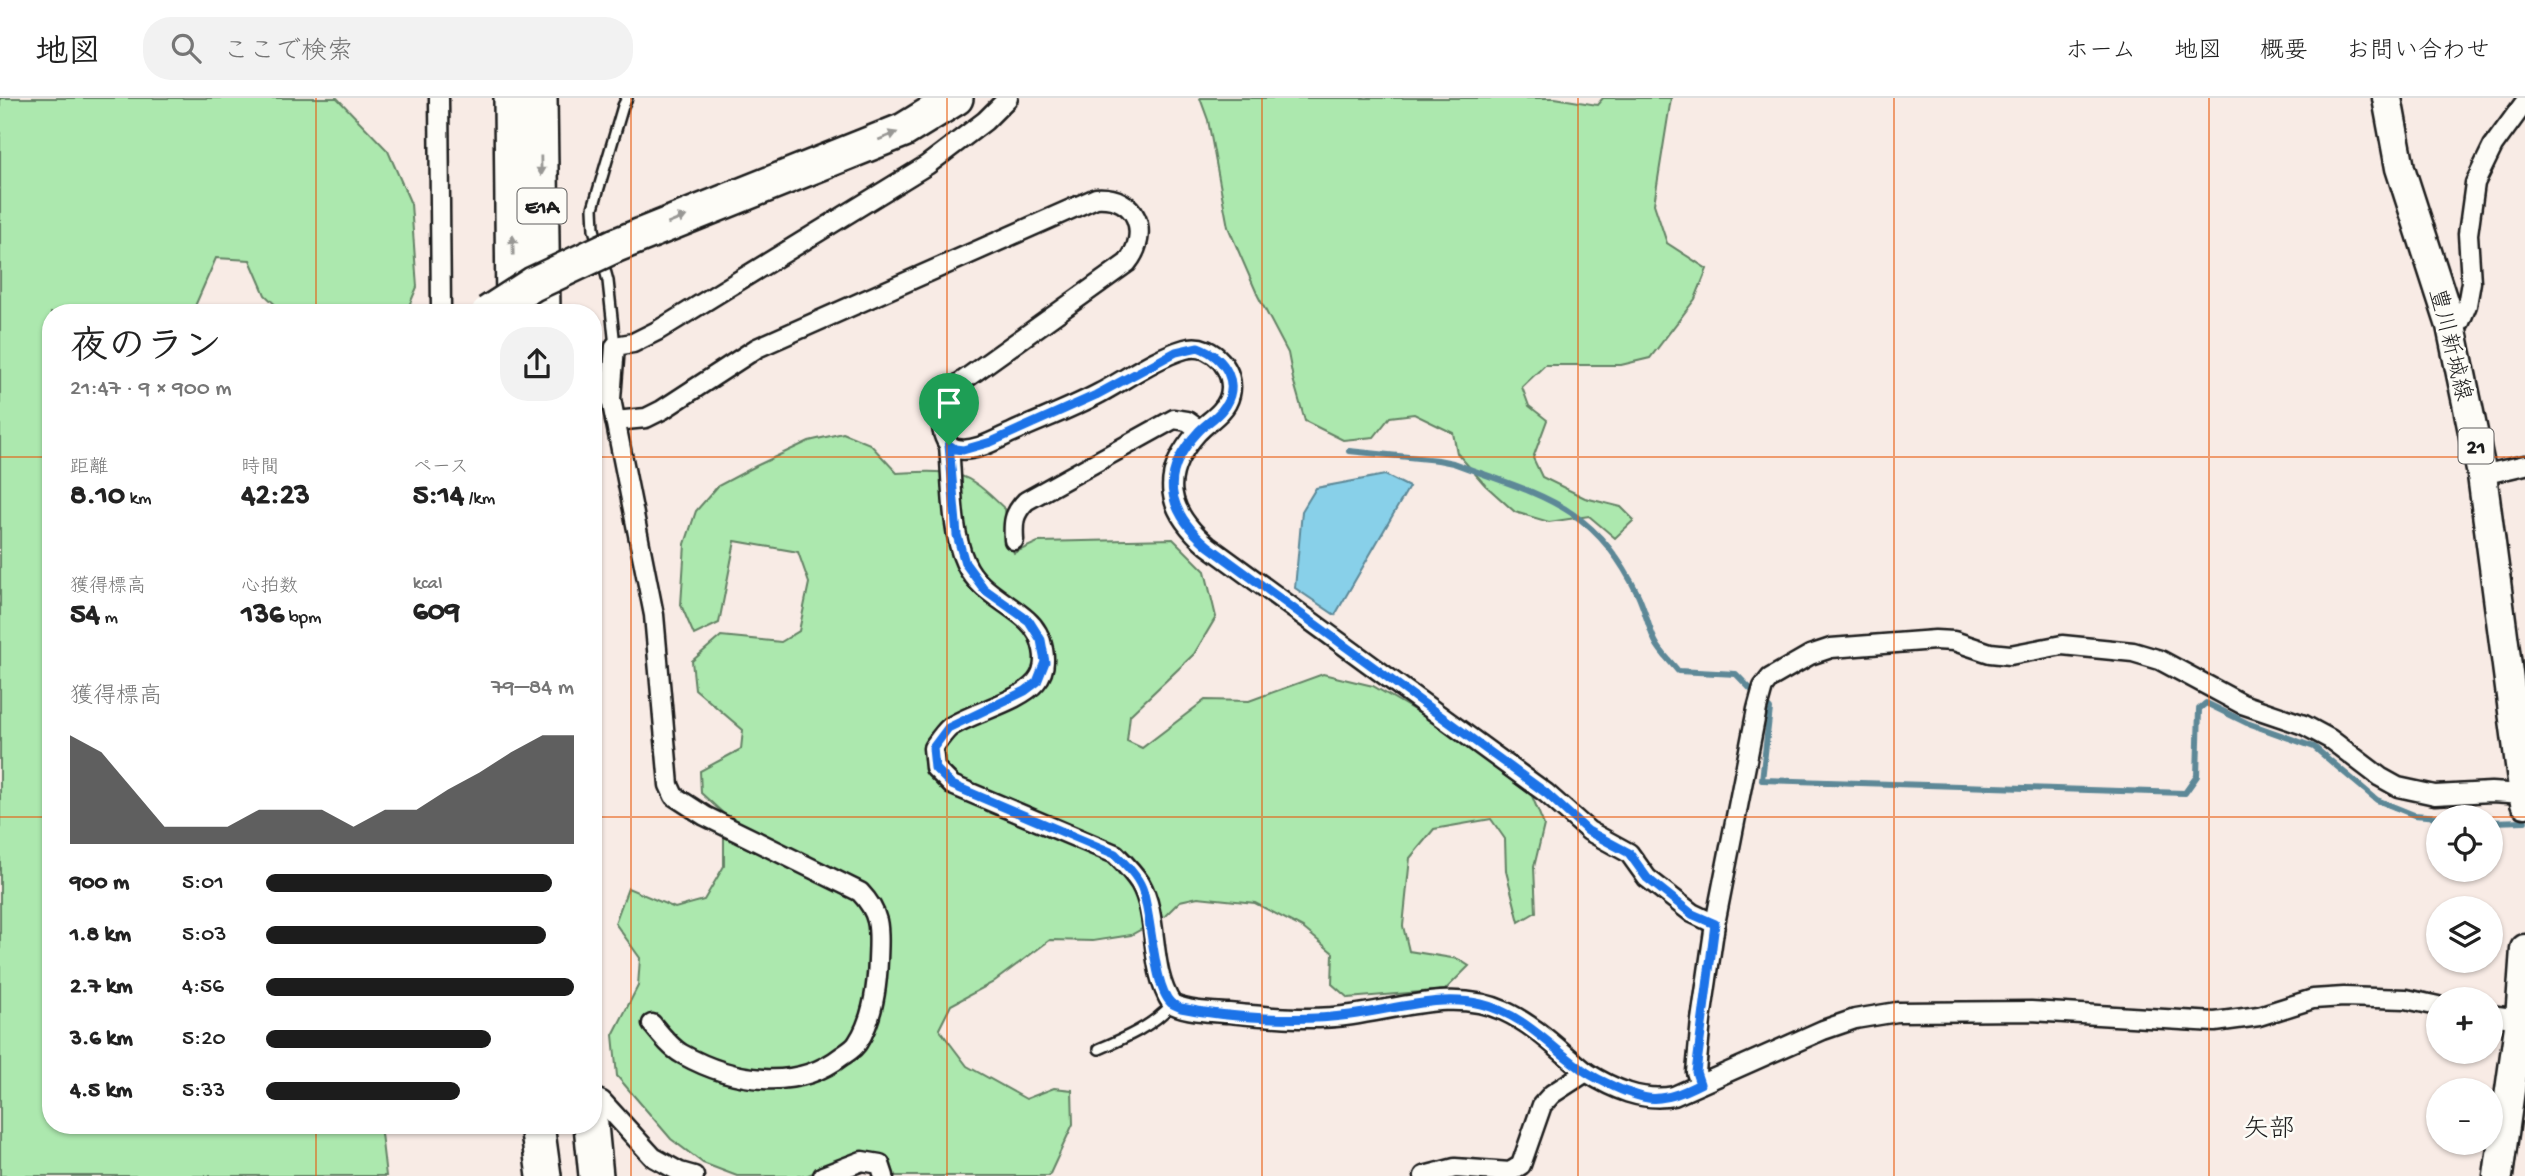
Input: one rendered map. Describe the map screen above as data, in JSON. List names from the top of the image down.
{
  "streets": {
    "highway": ["E1A"],
    "main road": ["豊川新城線", "21"]
  },
  "districts": ["矢部"],
  "page": {
    "header": "地図",
    "search": "ここで検索",
    "nav": [
      "ホーム",
      "地図",
      "概要",
      "お問い合わせ"
    ],
    "heading": ["夜のラン", "21:47 · 9 × 900 m"],
    "stats": [
      ["距離", "8.10 km"],
      ["時間", "42:23"],
      ["ペース", "5:14 /km"],
      ["獲得標高", "54 m"],
      ["心拍数", "136 bpm"],
      ["kcal", "609"]
    ],
    "chart": ["獲得標高", "79–84 m"],
    "map_buttons": ["+", "−"],
    "list": [
      {
        "name": "900 m",
        "note": "5:01"
      },
      {
        "name": "1.8 km",
        "note": "5:03"
      },
      {
        "name": "2.7 km",
        "note": "4:56"
      },
      {
        "name": "3.6 km",
        "note": "5:20"
      },
      {
        "name": "4.5 km",
        "note": "5:33"
      }
    ]
  }
}
